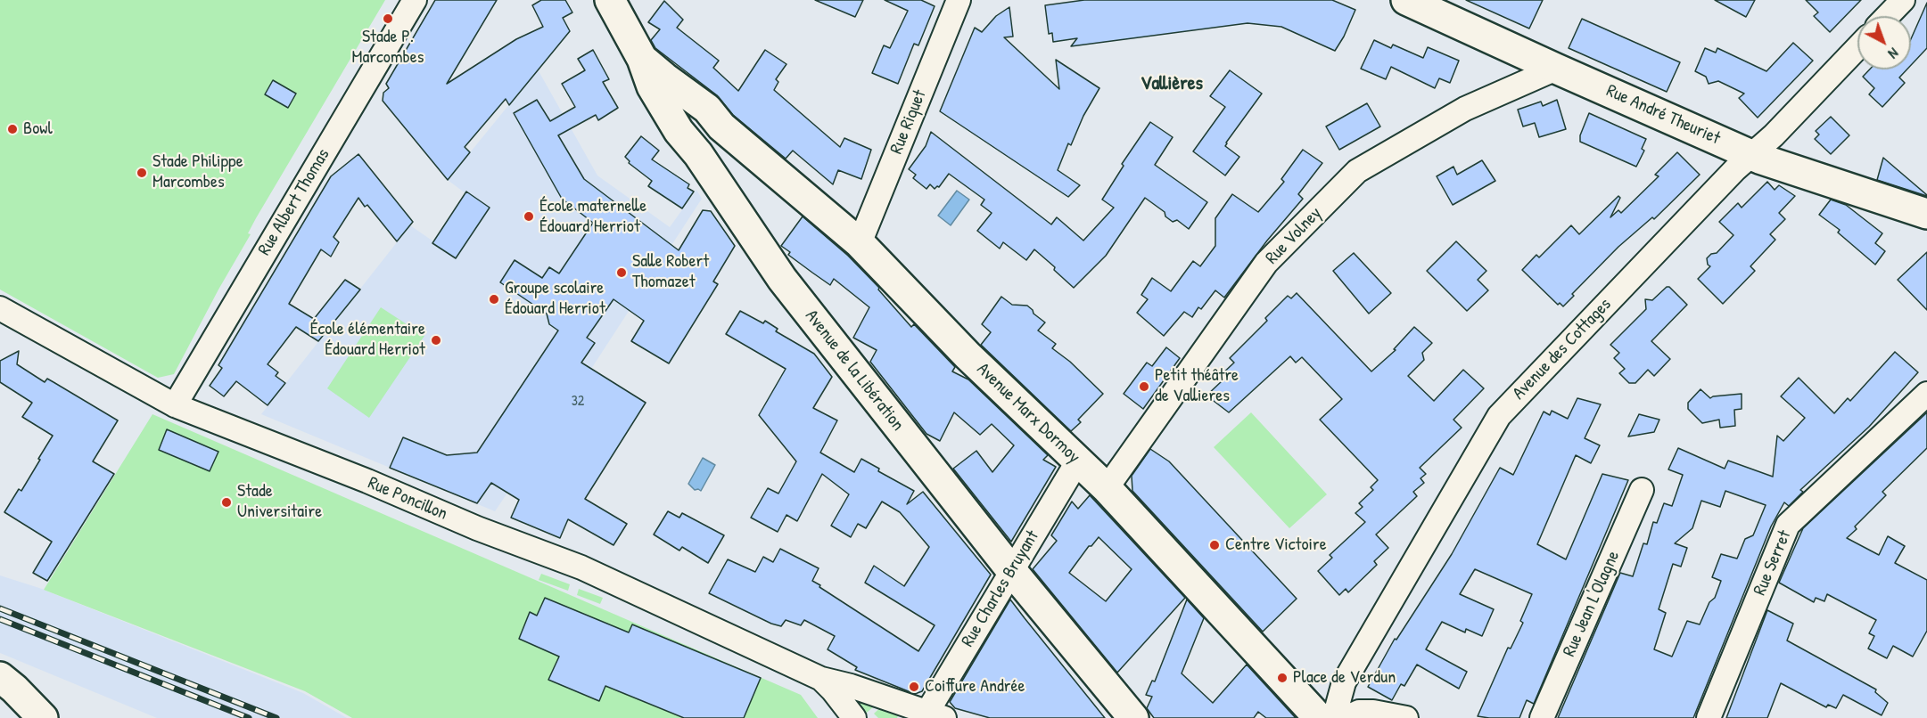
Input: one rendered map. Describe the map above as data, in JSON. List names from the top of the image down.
{
  "streets": {
    "main road": ["Rue André Theuriet", "Avenue de la Libération", "Avenue Marx Dormoy"],
    "street": [
      "Rue Riquet",
      "Rue Albert Thomas",
      "Rue Volney",
      "Avenue des Cottages",
      "Rue Poncillon",
      "Rue Serret",
      "Rue Charles Bruyant",
      "Rue Jean L'Olagne"
    ]
  },
  "crossings": [
    ["Rue André Theuriet", "Rue Volney"],
    ["Rue André Theuriet", "Avenue des Cottages"],
    ["Rue Riquet", "Avenue Marx Dormoy"],
    ["Rue Albert Thomas", "Rue Poncillon"],
    ["Rue Volney", "Avenue Marx Dormoy"],
    ["Avenue de la Libération", "Avenue Marx Dormoy"],
    ["Avenue de la Libération", "Rue Charles Bruyant"],
    ["Avenue Marx Dormoy", "Rue Charles Bruyant"],
    ["Rue Poncillon", "Rue Charles Bruyant"]
  ],
  "districts": ["Vallières"],
  "places": [
    "Stade P. Marcombes",
    "Bowl",
    "Stade Philippe Marcombes",
    "École maternelle Édouard Herriot",
    "Salle Robert Thomazet",
    "Groupe scolaire Édouard Herriot",
    "École élémentaire Édouard Herriot",
    "Petit théâtre de Vallieres",
    "Stade Universitaire",
    "Centre Victoire",
    "Place de Verdun",
    "Coiffure Andrée"
  ],
  "house_numbers": ["32"],
  "north": "bottom right"
}
